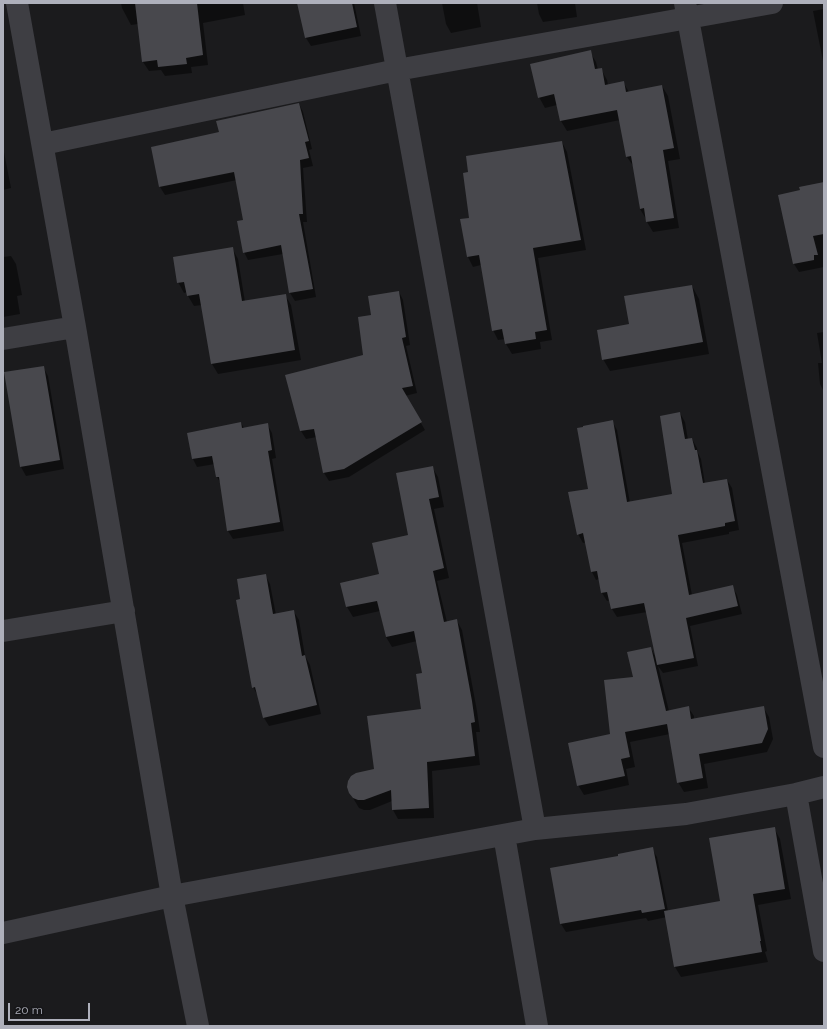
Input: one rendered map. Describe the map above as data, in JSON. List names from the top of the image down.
{
  "scale_bar": "20 m"
}
